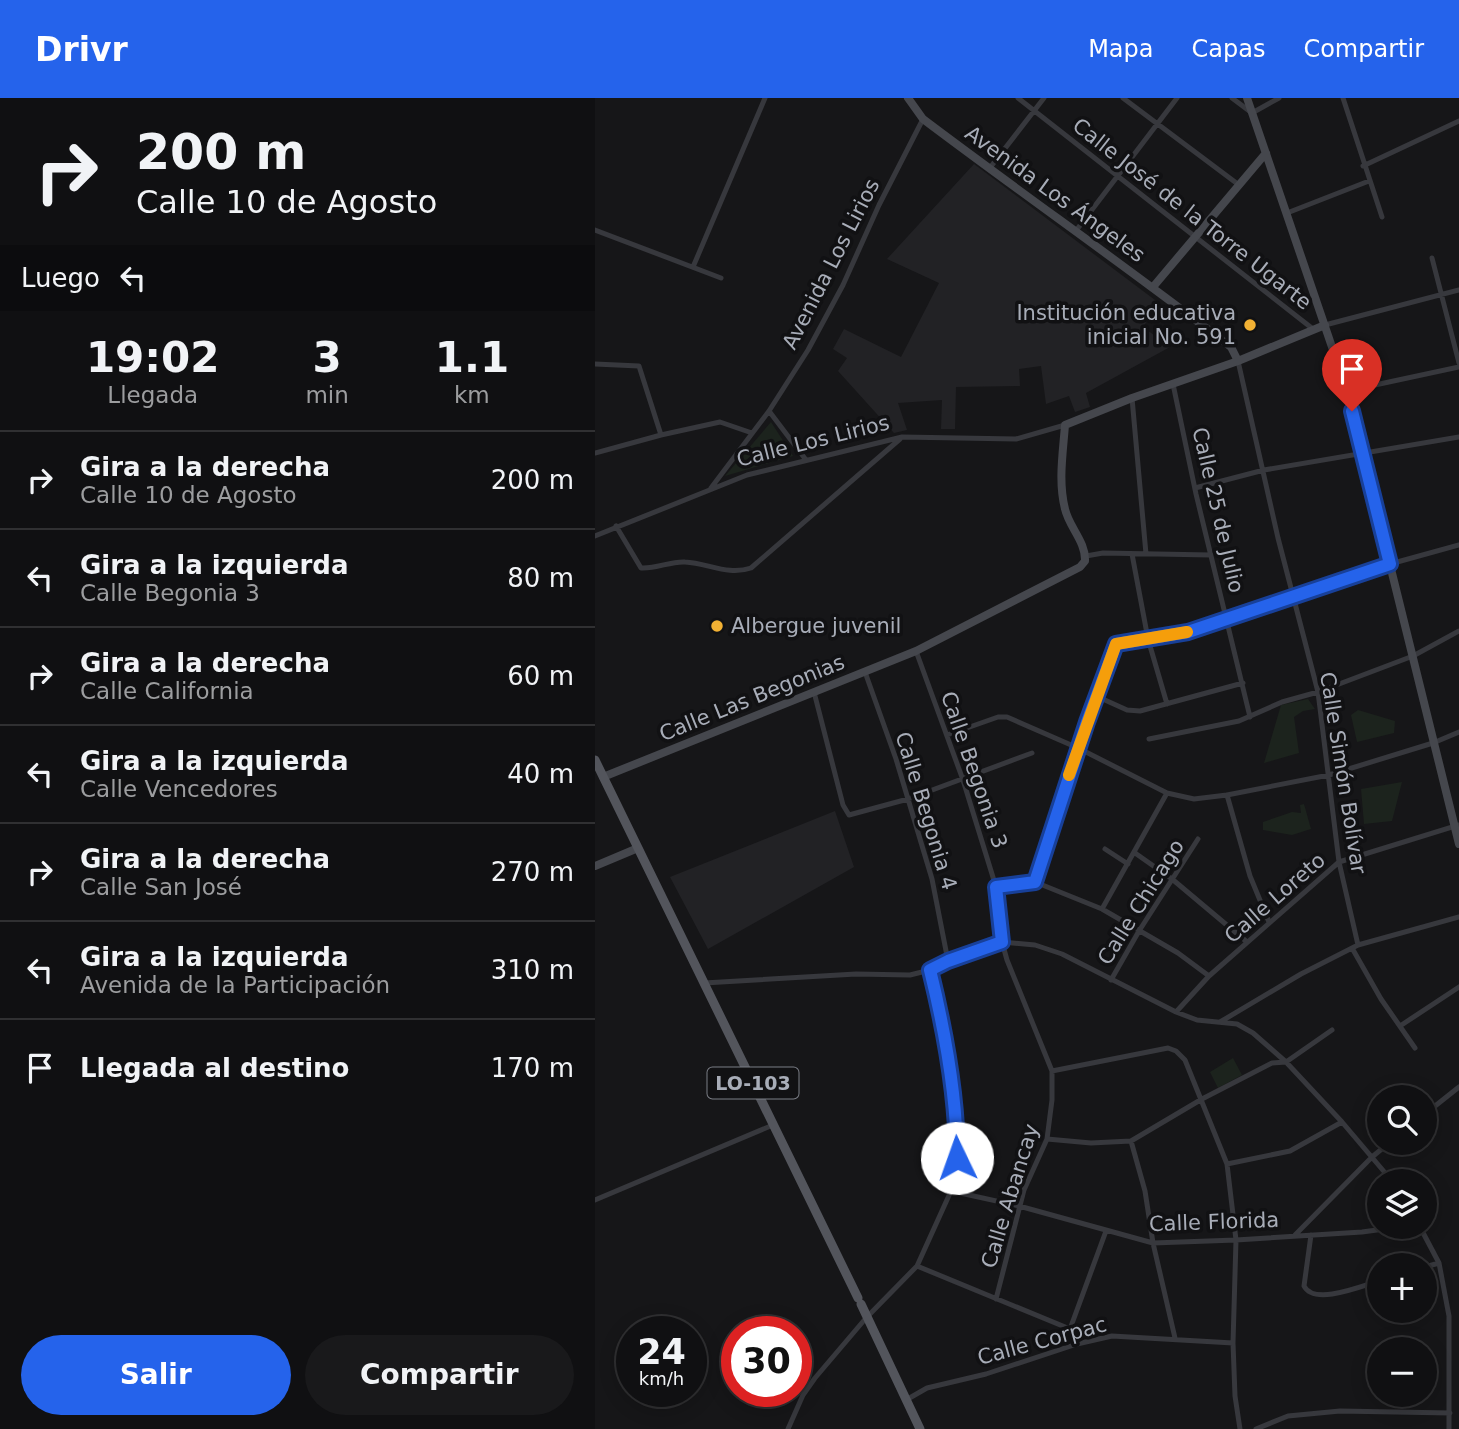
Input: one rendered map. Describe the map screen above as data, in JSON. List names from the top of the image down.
{
  "streets": {
    "main road": ["LO-103"],
    "street": [
      "Avenida Los Ángeles",
      "Calle José de la Torre Ugarte",
      "Avenida Los Lirios",
      "Calle Los Lirios",
      "Calle 25 de Julio",
      "Calle Las Begonias",
      "Calle Begonia 3",
      "Calle Simón Bolívar",
      "Calle Begonia 4",
      "Calle Loreto",
      "Calle Chicago",
      "Calle Abancay",
      "Calle Florida",
      "Calle Corpac"
    ]
  },
  "crossings": [
    ["Avenida Los Ángeles", "Avenida Los Lirios"],
    ["Avenida Los Ángeles", "Calle Los Lirios"],
    ["Avenida Los Ángeles", "Calle Simón Bolívar"],
    ["Calle José de la Torre Ugarte", "Calle Los Lirios"],
    ["Avenida Los Lirios", "Calle Los Lirios"],
    ["Calle Los Lirios", "Calle 25 de Julio"],
    ["Calle Los Lirios", "Calle Simón Bolívar"],
    ["Calle Las Begonias", "Calle Begonia 3"],
    ["Calle Las Begonias", "Calle Begonia 4"],
    ["Calle Las Begonias", "LO-103"],
    ["Calle Begonia 3", "Calle Abancay"],
    ["Calle Simón Bolívar", "Calle Loreto"],
    ["LO-103", "Calle Corpac"],
    ["Calle Abancay", "Calle Florida"]
  ],
  "places": ["Institución educativa inicial No. 591", "Albergue juvenil"],
  "page": {
    "header": "Drivr",
    "nav": ["Mapa", "Capas", "Compartir"],
    "turn": ["200 m", "Calle 10 de Agosto"],
    "then": "Luego",
    "eta": [
      "19:02",
      "Llegada",
      "3",
      "min",
      "1.1",
      "km"
    ],
    "list": [
      {
        "name": "Gira a la derecha",
        "note": "Calle 10 de Agosto",
        "value": "200 m"
      },
      {
        "name": "Gira a la izquierda",
        "note": "Calle Begonia 3",
        "value": "80 m"
      },
      {
        "name": "Gira a la derecha",
        "note": "Calle California",
        "value": "60 m"
      },
      {
        "name": "Gira a la izquierda",
        "note": "Calle Vencedores",
        "value": "40 m"
      },
      {
        "name": "Gira a la derecha",
        "note": "Calle San José",
        "value": "270 m"
      },
      {
        "name": "Gira a la izquierda",
        "note": "Avenida de la Participación",
        "value": "310 m"
      },
      {
        "name": "Llegada al destino",
        "value": "170 m"
      }
    ],
    "map_buttons": ["+", "−"],
    "speed": "24 km/h",
    "limit": "30",
    "buttons": ["Salir", "Compartir"]
  }
}
